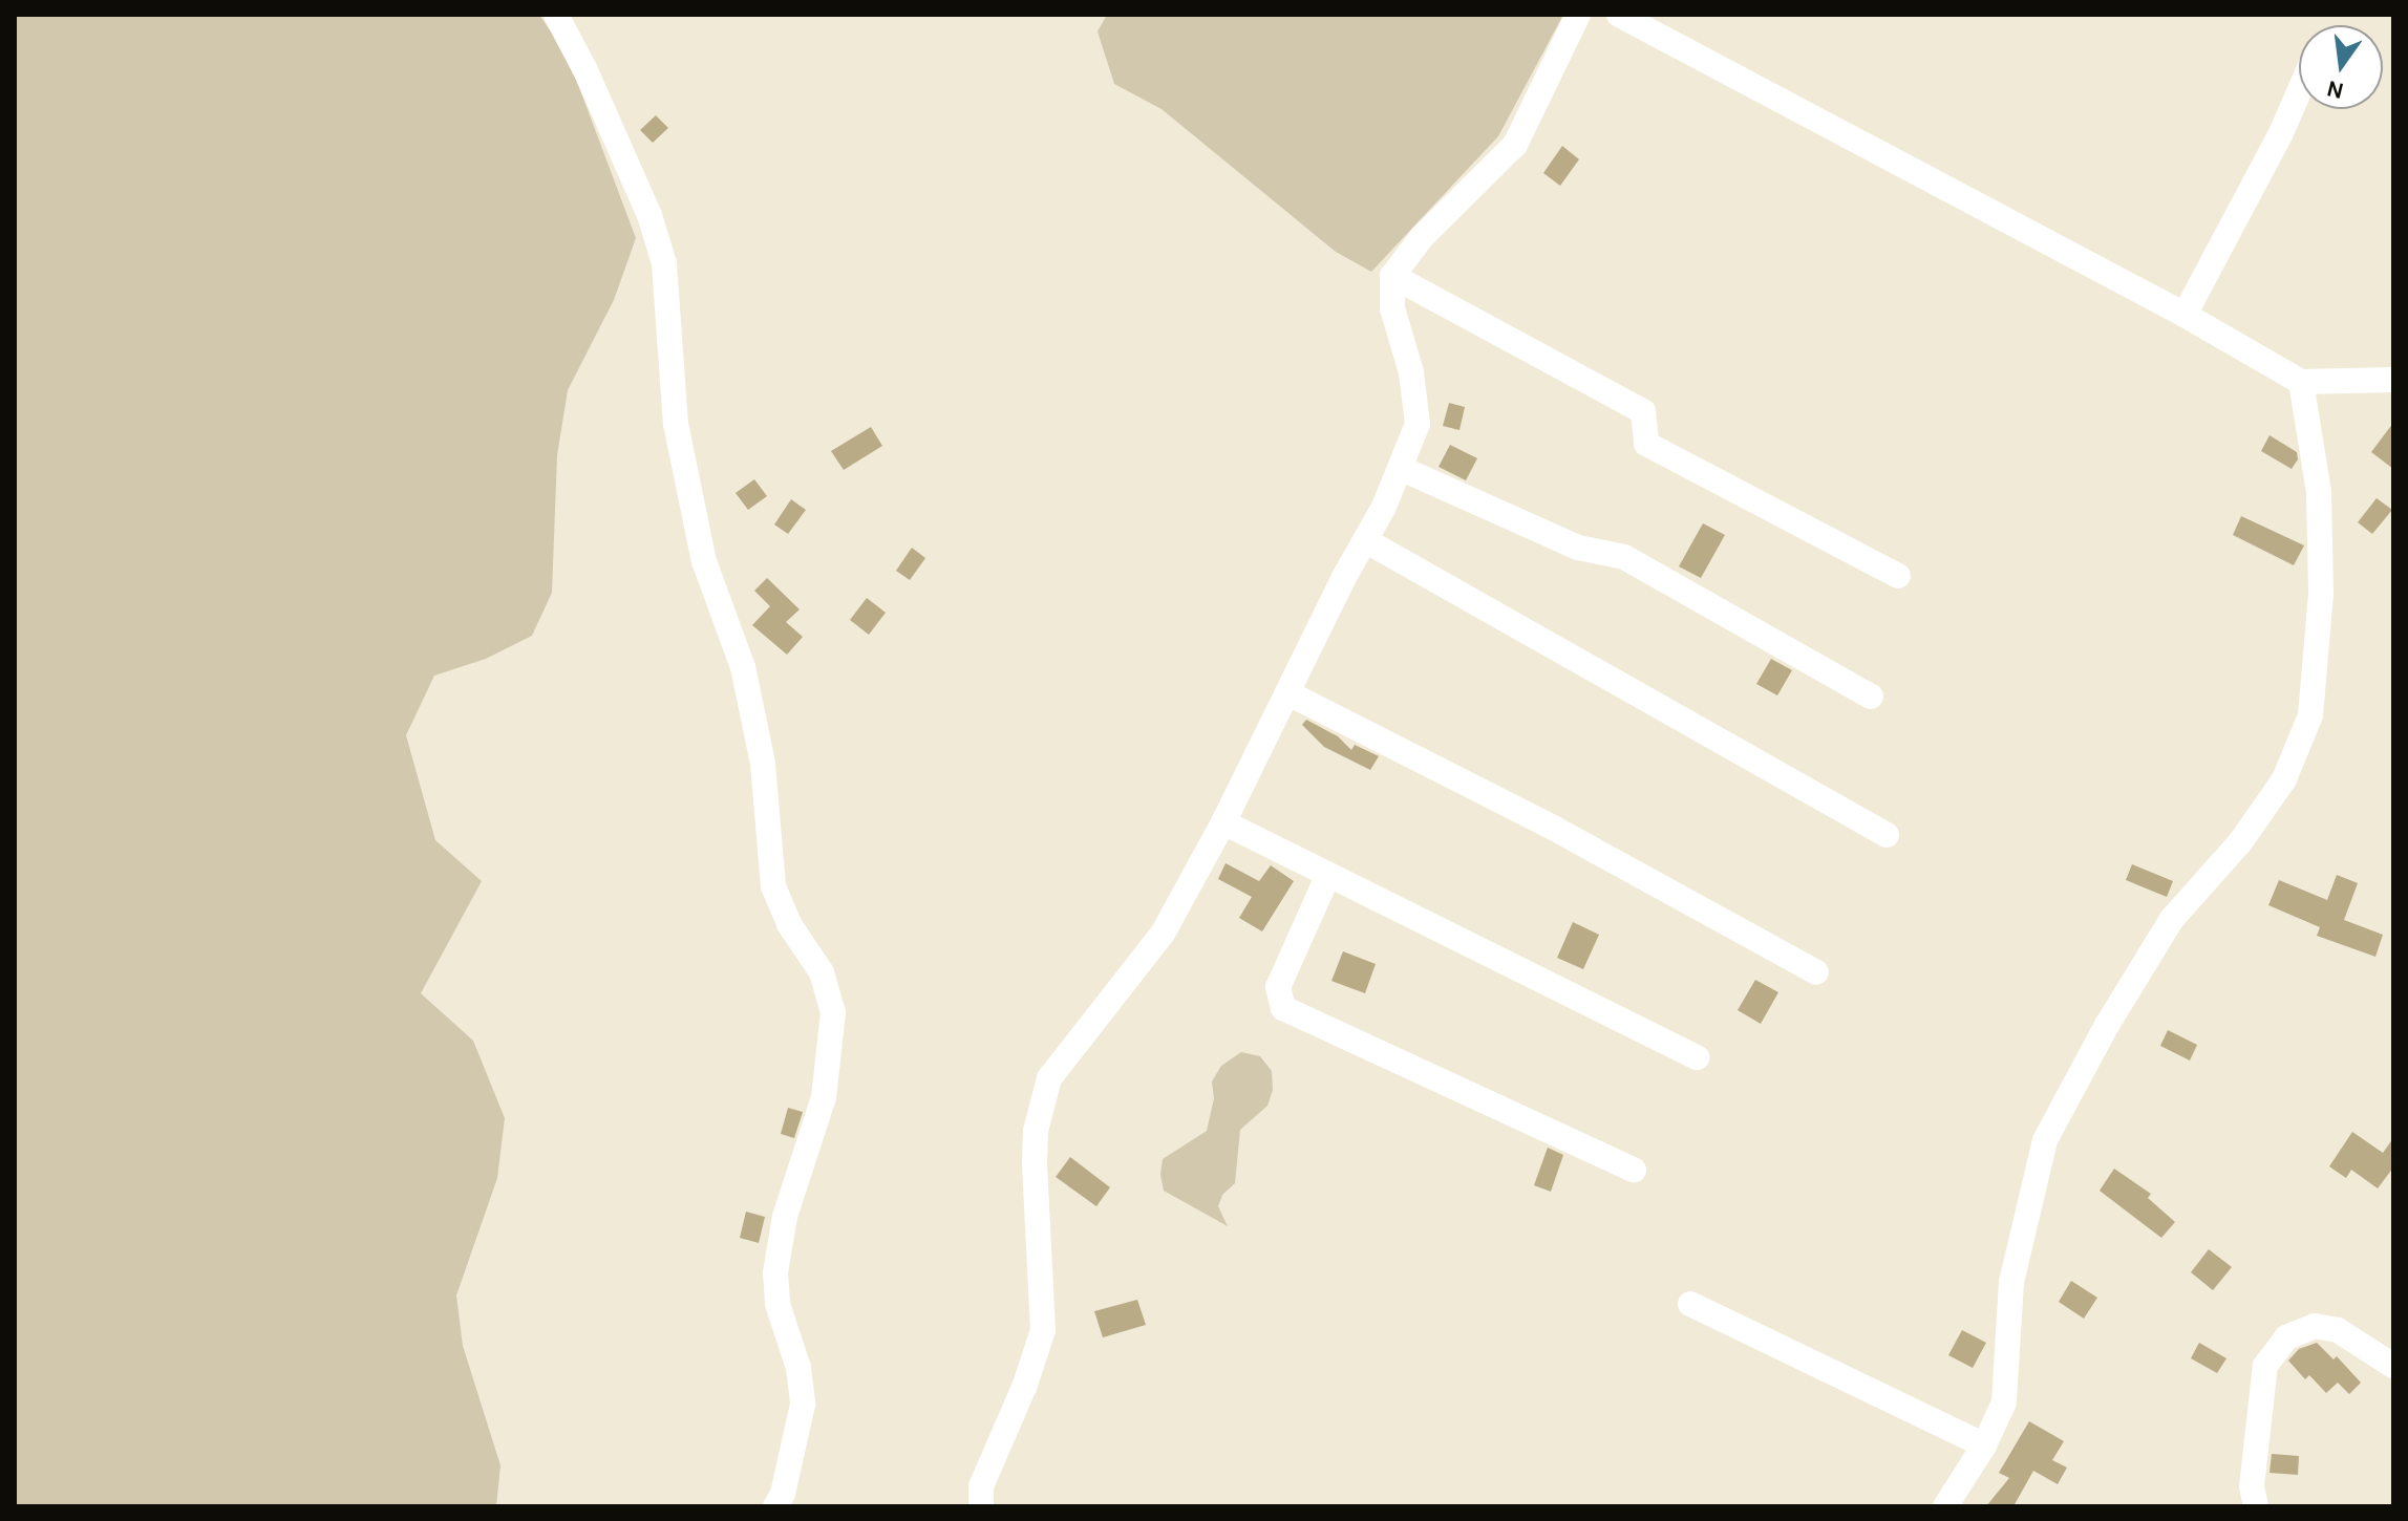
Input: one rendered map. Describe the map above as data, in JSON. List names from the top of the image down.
{
  "north": "bottom"
}
